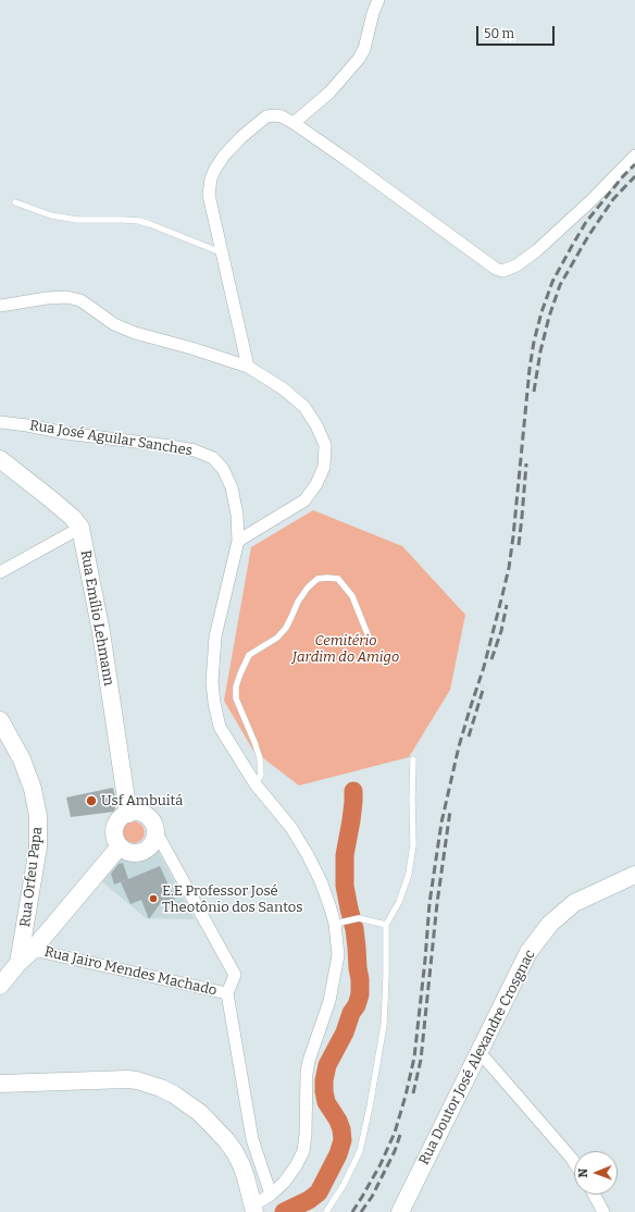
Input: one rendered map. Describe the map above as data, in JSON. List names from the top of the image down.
{
  "streets": {
    "main road": ["Rua Emílio Lehmann", "Rua Orfeu Papa", "Rua Doutor José Alexandre Crosgnac"],
    "street": ["Rua José Aguilar Sanches", "Rua Jairo Mendes Machado"]
  },
  "crossings": [
    ["Rua José Aguilar Sanches", "Rua Jairo Mendes Machado"],
    ["Rua Emílio Lehmann", "Rua Jairo Mendes Machado"]
  ],
  "parks": ["Cemitério Jardim do Amigo"],
  "places": ["Usf Ambuitá", "E.E Professor José Theotônio dos Santos"],
  "scale_bar": "50 m",
  "north": "left"
}
